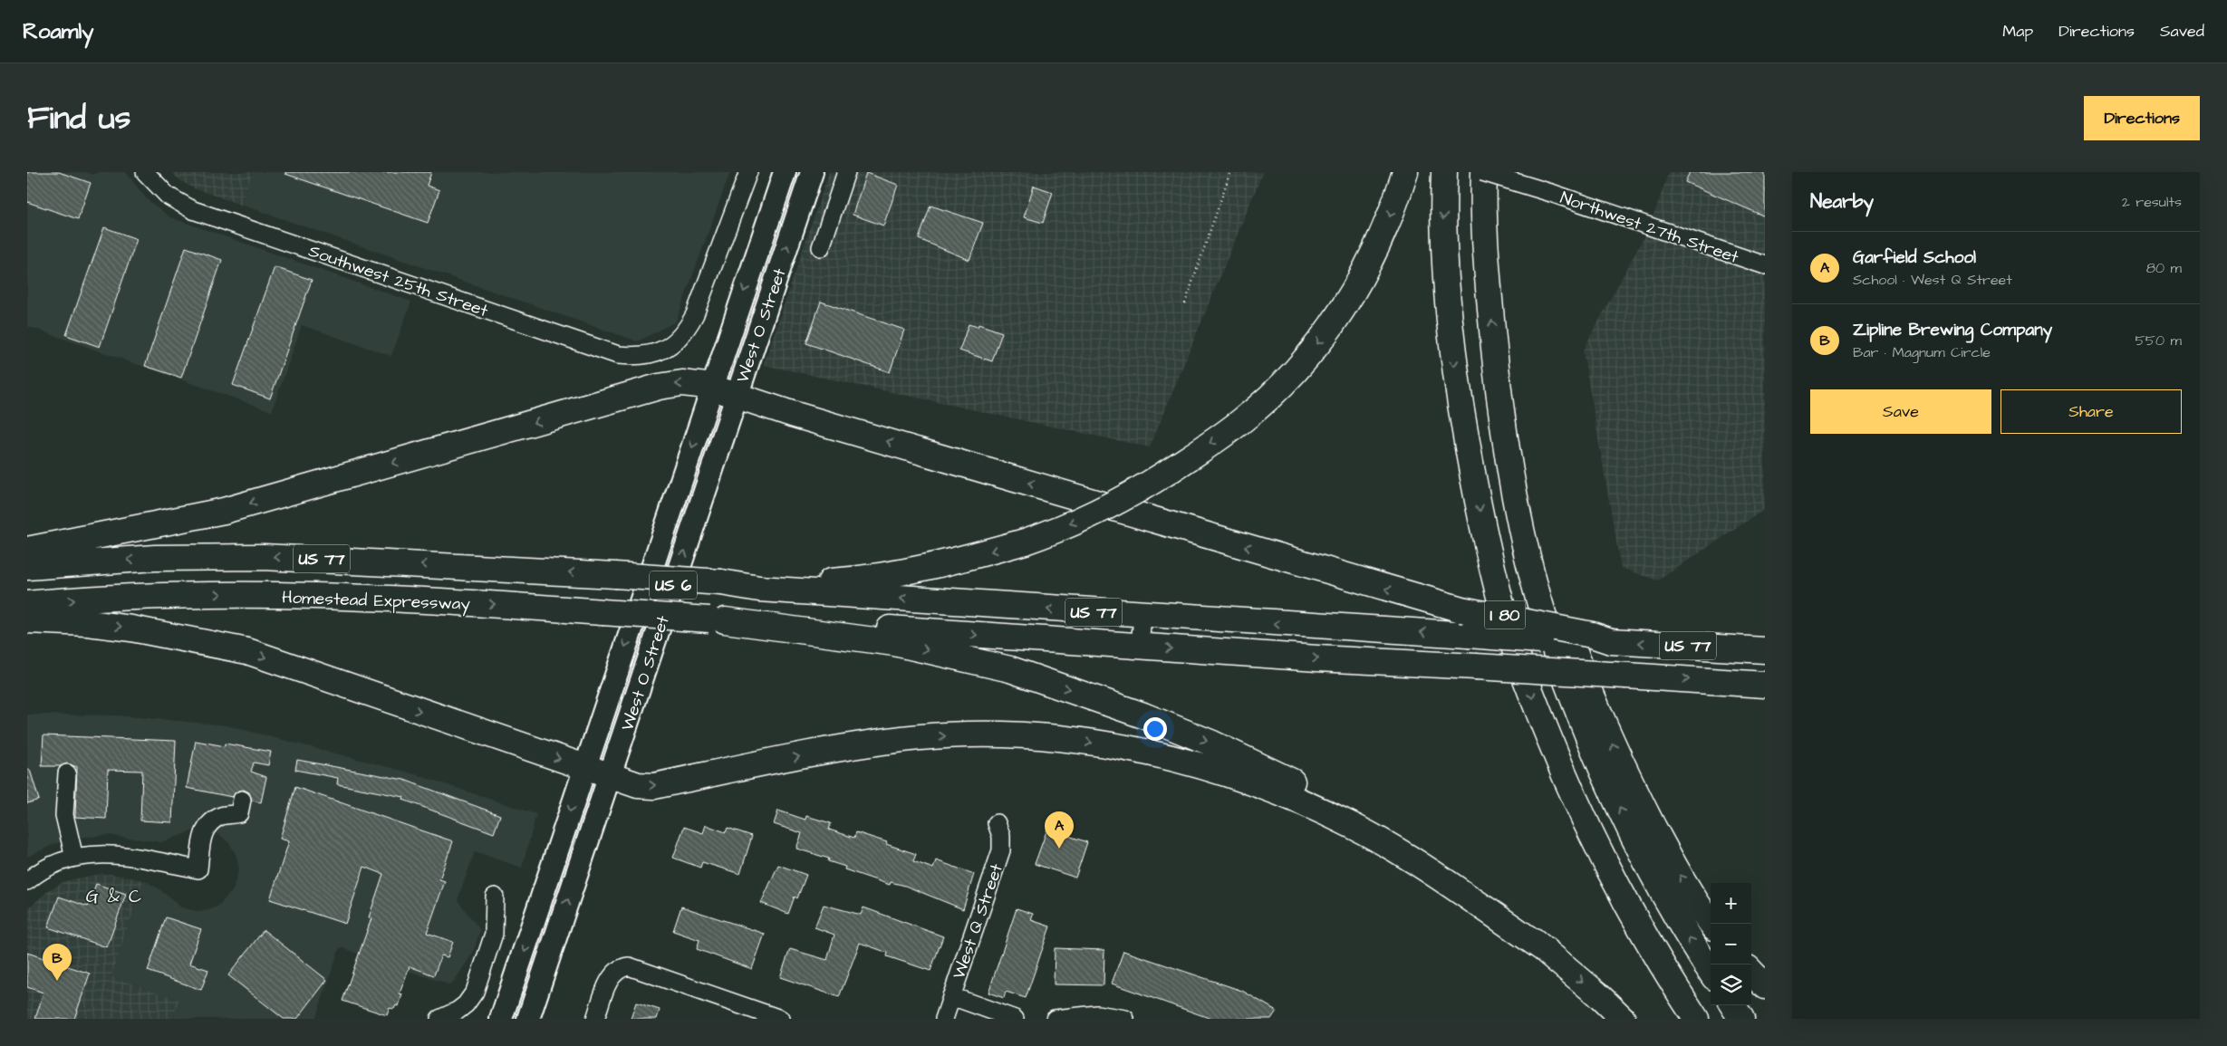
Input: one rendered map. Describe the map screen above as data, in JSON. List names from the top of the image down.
{
  "streets": {
    "highway": ["US 77", "Homestead Expressway", "I 80"],
    "main road": ["West O Street", "US 6"],
    "street": ["Northwest 27th Street", "Southwest 25th Street", "West Q Street"]
  },
  "crossings": [
    ["Northwest 27th Street", "I 80"],
    ["US 77", "Homestead Expressway"]
  ],
  "districts": ["G & C"],
  "page": {
    "header": "Roamly",
    "nav": ["Map", "Directions", "Saved"],
    "title": "Find us",
    "buttons": [
      "Directions",
      ["Save", "Share"]
    ],
    "heading": ["Nearby", "2 results"],
    "list": [
      {
        "mark": "A",
        "name": "Garfield School",
        "note": "School · West Q Street",
        "value": "80 m"
      },
      {
        "mark": "B",
        "name": "Zipline Brewing Company",
        "note": "Bar · Magnum Circle",
        "value": "550 m"
      }
    ],
    "pins": ["A", "B"],
    "map_buttons": ["+", "−"]
  }
}
